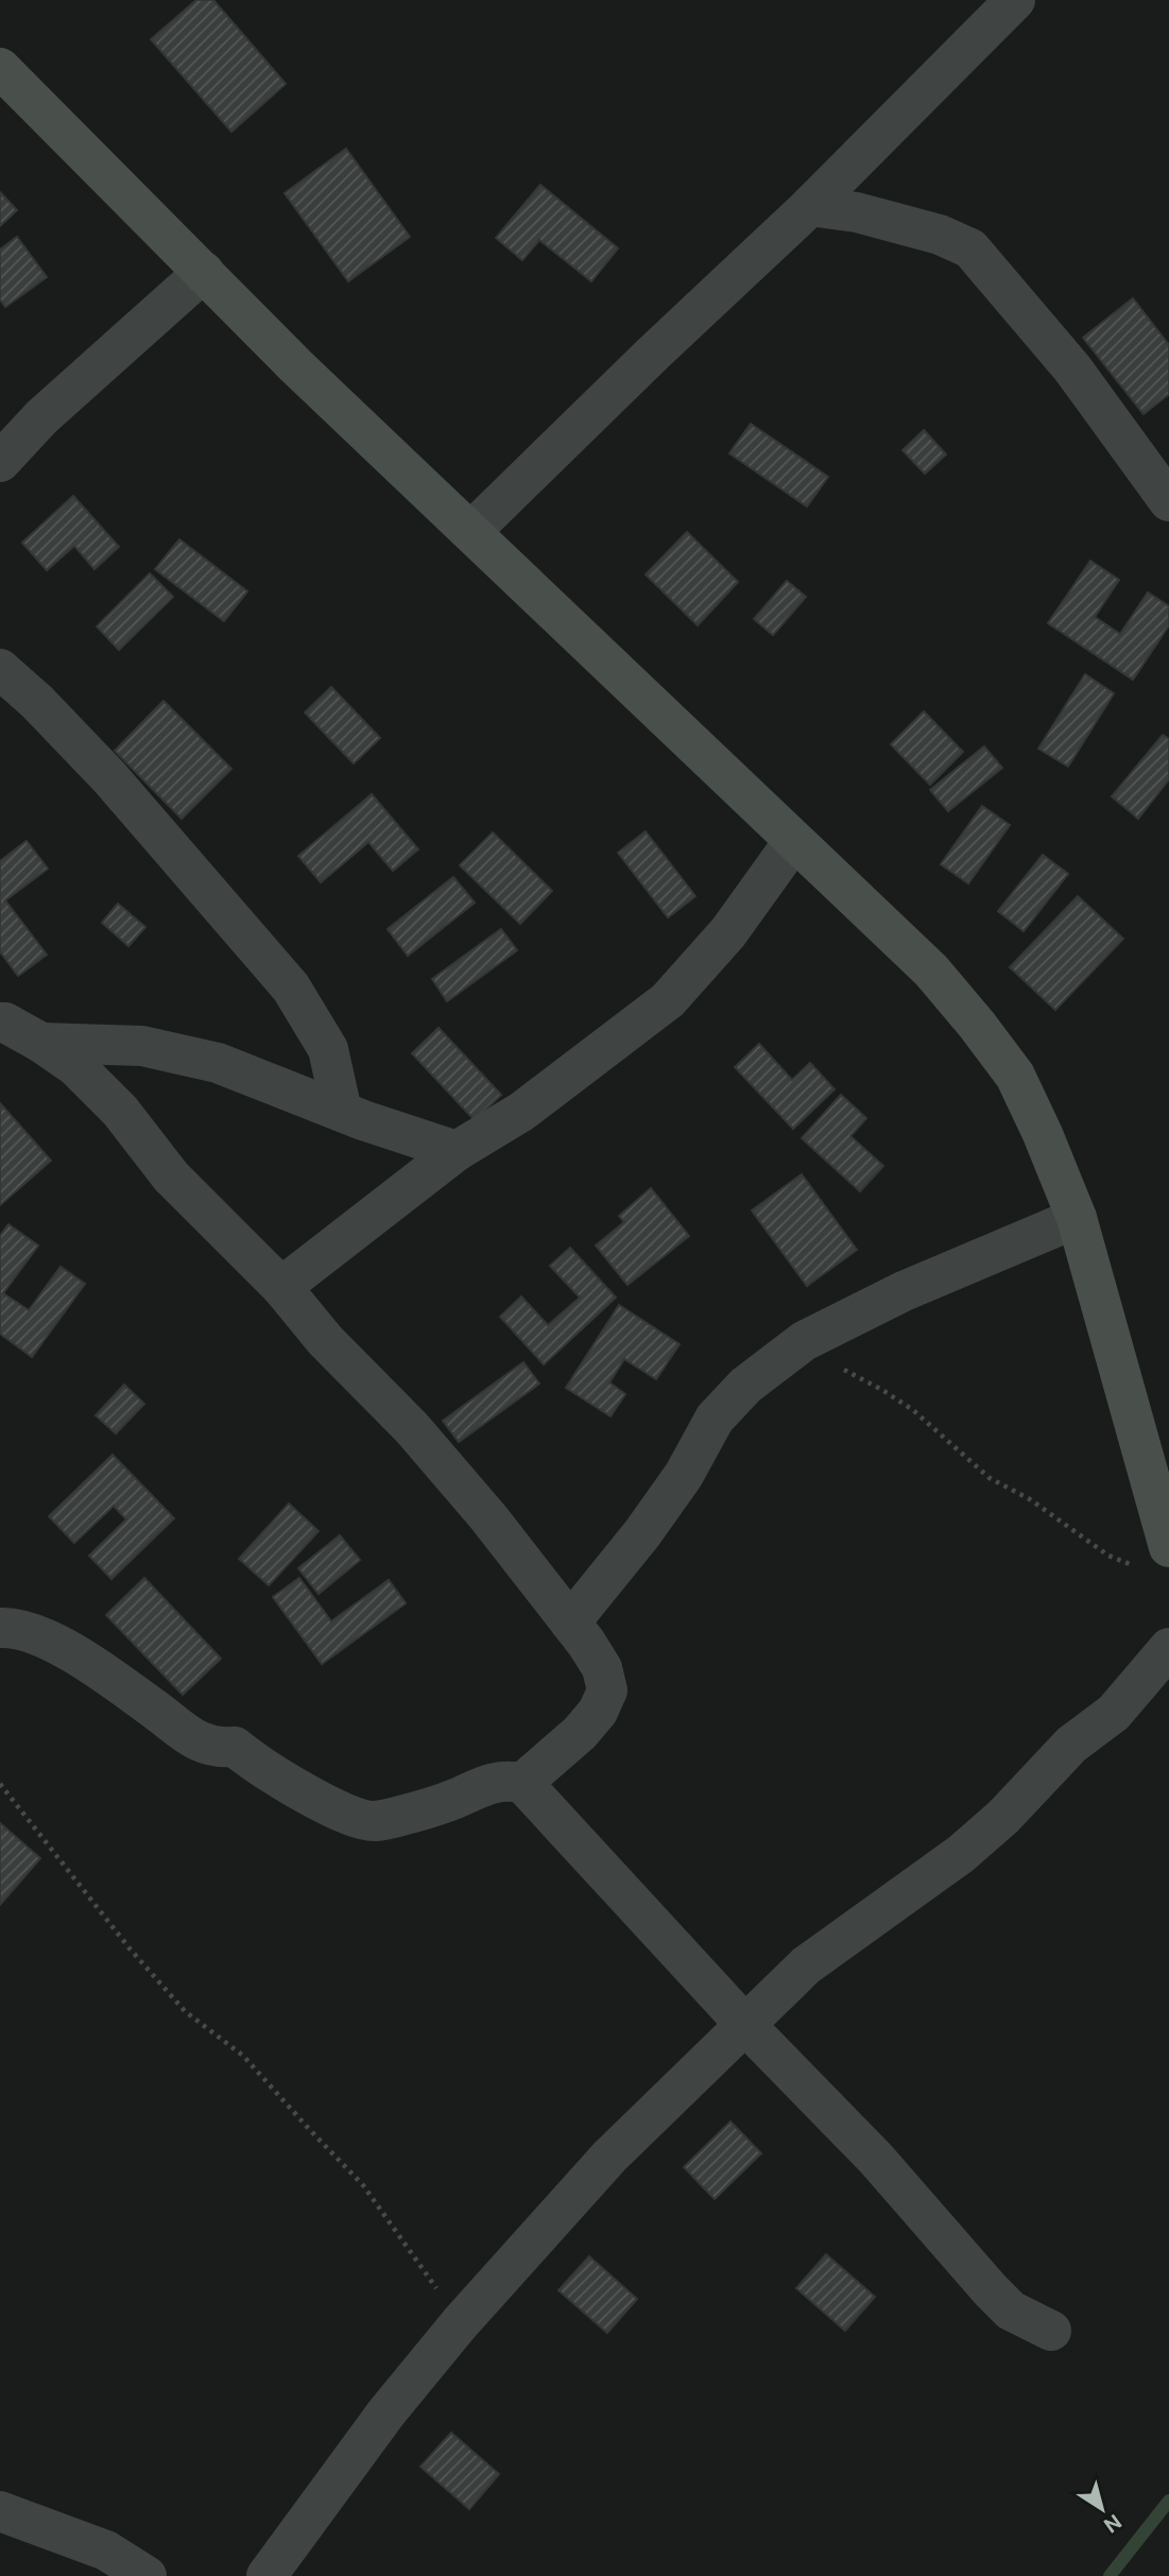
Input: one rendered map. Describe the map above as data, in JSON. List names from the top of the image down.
{
  "north": "bottom right"
}
